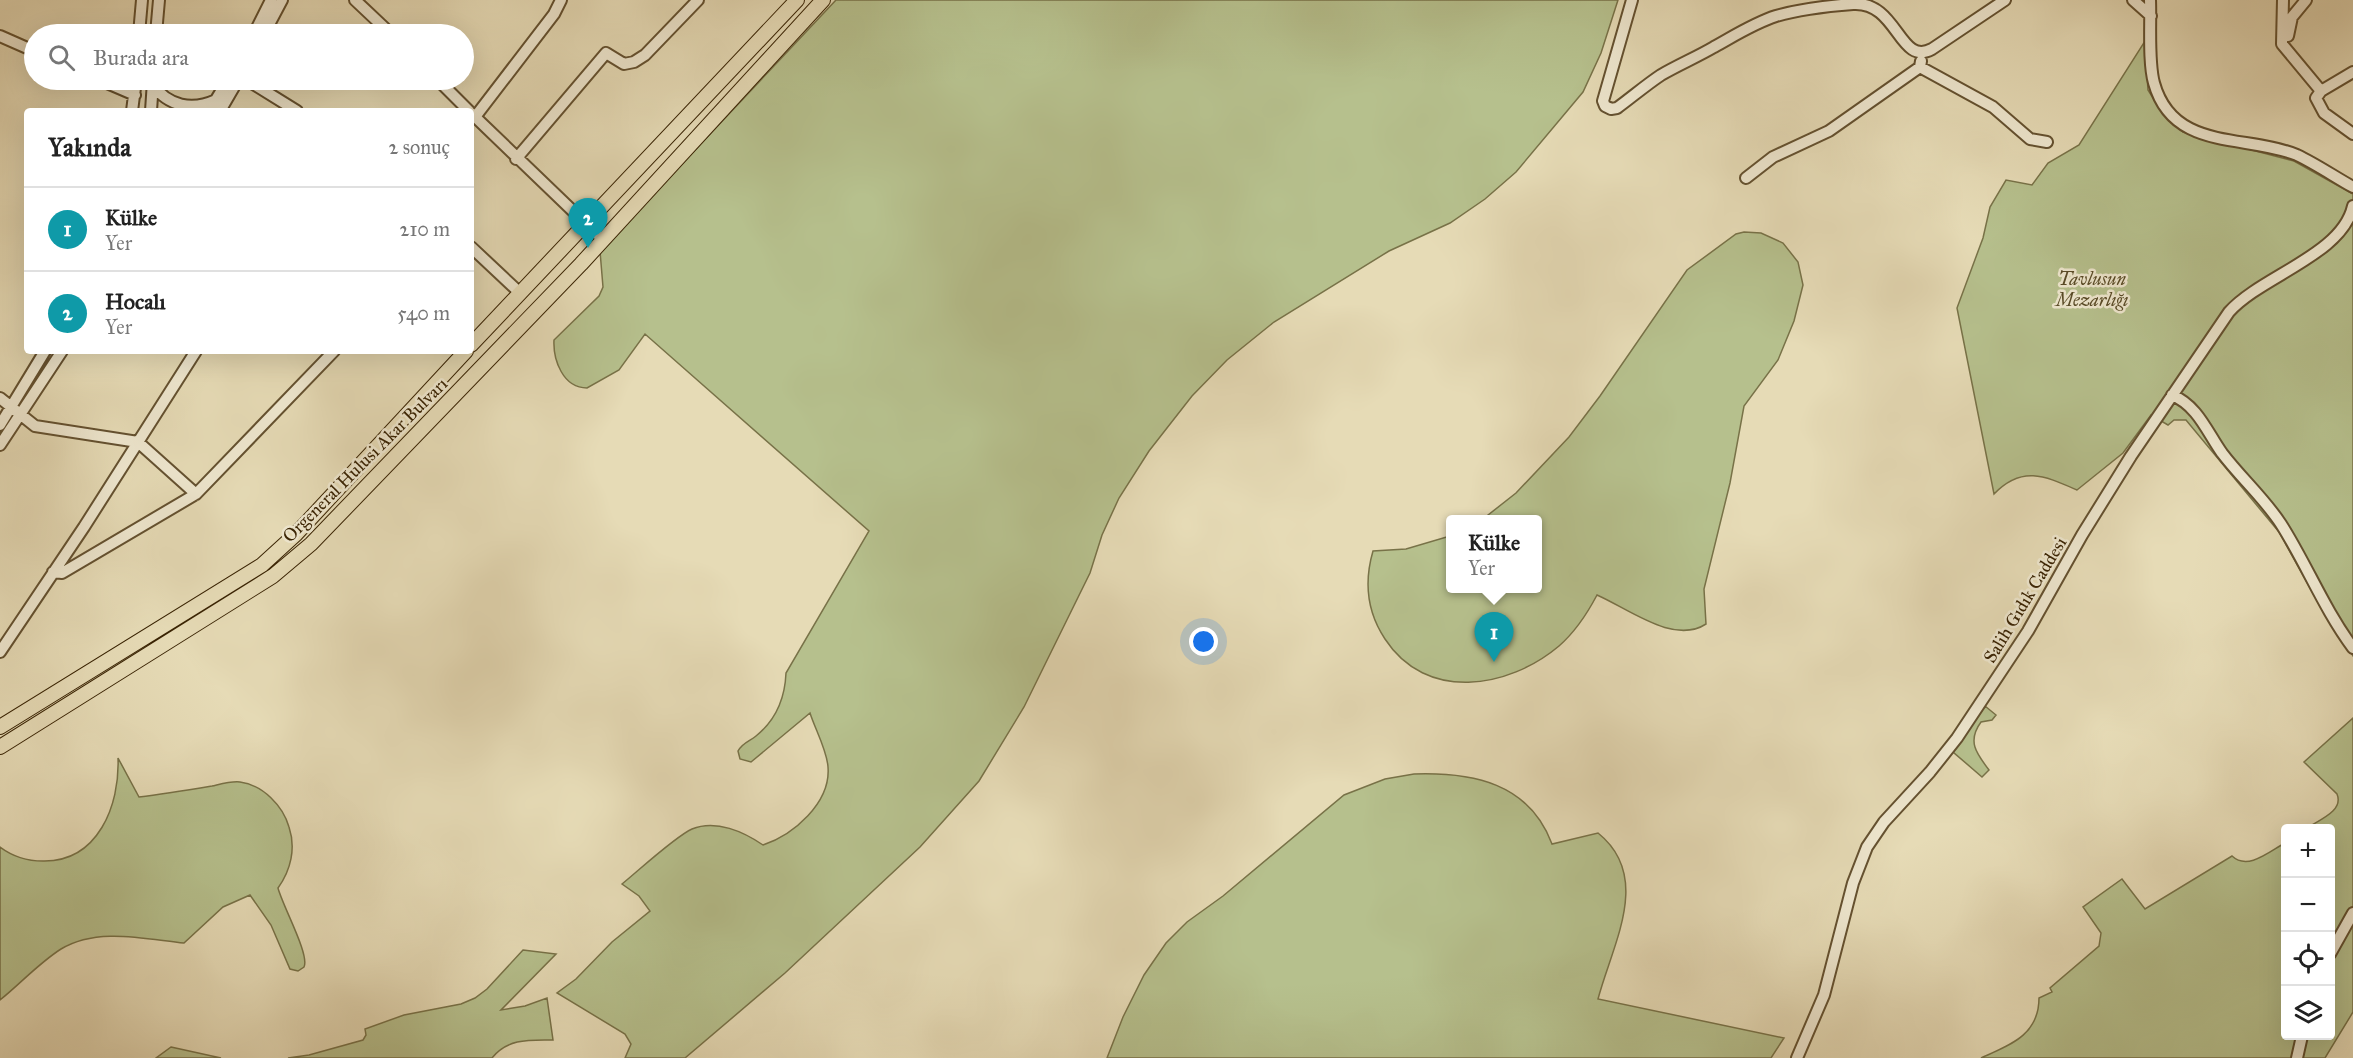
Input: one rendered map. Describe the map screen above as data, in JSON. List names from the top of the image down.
{
  "streets": {
    "main road": ["Orgeneral Hulusi Akar Bulvarı"],
    "street": ["Salih Gıdık Caddesi"]
  },
  "parks": ["Tavlusun Mezarlığı"],
  "page": {
    "search": "Burada ara",
    "heading": ["Yakında", "2 sonuç"],
    "list": [
      {
        "mark": "1",
        "name": "Külke",
        "note": "Yer",
        "value": "210 m"
      },
      {
        "mark": "2",
        "name": "Hocalı",
        "note": "Yer",
        "value": "540 m"
      }
    ],
    "pins": ["2", "1"],
    "popup": ["Külke", "Yer"],
    "map_buttons": ["+", "−"]
  }
}
